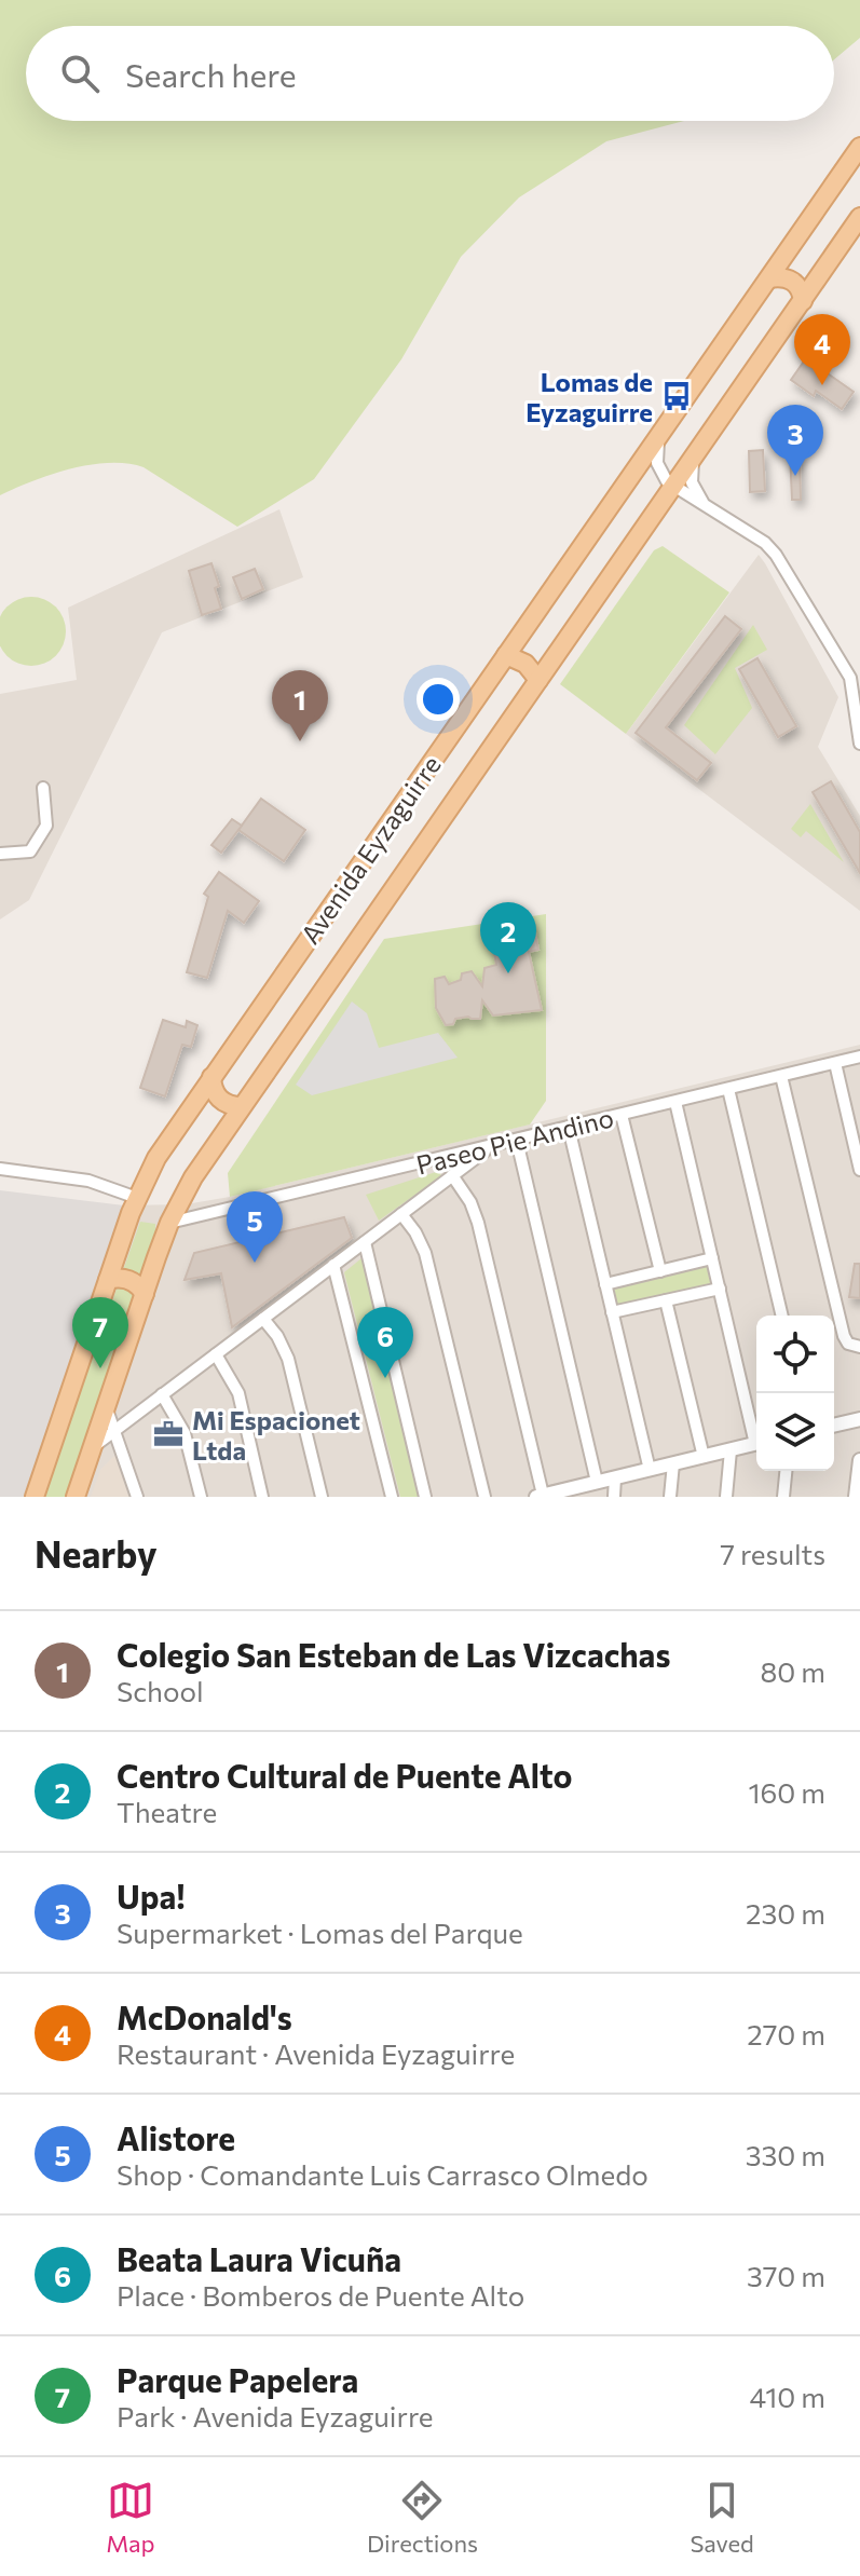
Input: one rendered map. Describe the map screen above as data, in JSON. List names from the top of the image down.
{
  "streets": {
    "main road": ["Avenida Eyzaguirre"],
    "street": ["Paseo Pie Andino"]
  },
  "crossings": [
    ["Avenida Eyzaguirre", "Paseo Pie Andino"]
  ],
  "places": {
    "bus stop": ["Lomas de Eyzaguirre"],
    "office": ["Mi Espacionet Ltda"]
  },
  "page": {
    "search": "Search here",
    "pins": [
      "4",
      "3",
      "1",
      "2",
      "5",
      "7",
      "6"
    ],
    "heading": ["Nearby", "7 results"],
    "list": [
      {
        "mark": "1",
        "name": "Colegio San Esteban de Las Vizcachas",
        "note": "School",
        "value": "80 m"
      },
      {
        "mark": "2",
        "name": "Centro Cultural de Puente Alto",
        "note": "Theatre",
        "value": "160 m"
      },
      {
        "mark": "3",
        "name": "Upa!",
        "note": "Supermarket · Lomas del Parque",
        "value": "230 m"
      },
      {
        "mark": "4",
        "name": "McDonald's",
        "note": "Restaurant · Avenida Eyzaguirre",
        "value": "270 m"
      },
      {
        "mark": "5",
        "name": "Alistore",
        "note": "Shop · Comandante Luis Carrasco Olmedo",
        "value": "330 m"
      },
      {
        "mark": "6",
        "name": "Beata Laura Vicuña",
        "note": "Place · Bomberos de Puente Alto",
        "value": "370 m"
      },
      {
        "mark": "7",
        "name": "Parque Papelera",
        "note": "Park · Avenida Eyzaguirre",
        "value": "410 m"
      }
    ],
    "nav": ["Map", "Directions", "Saved"]
  }
}
